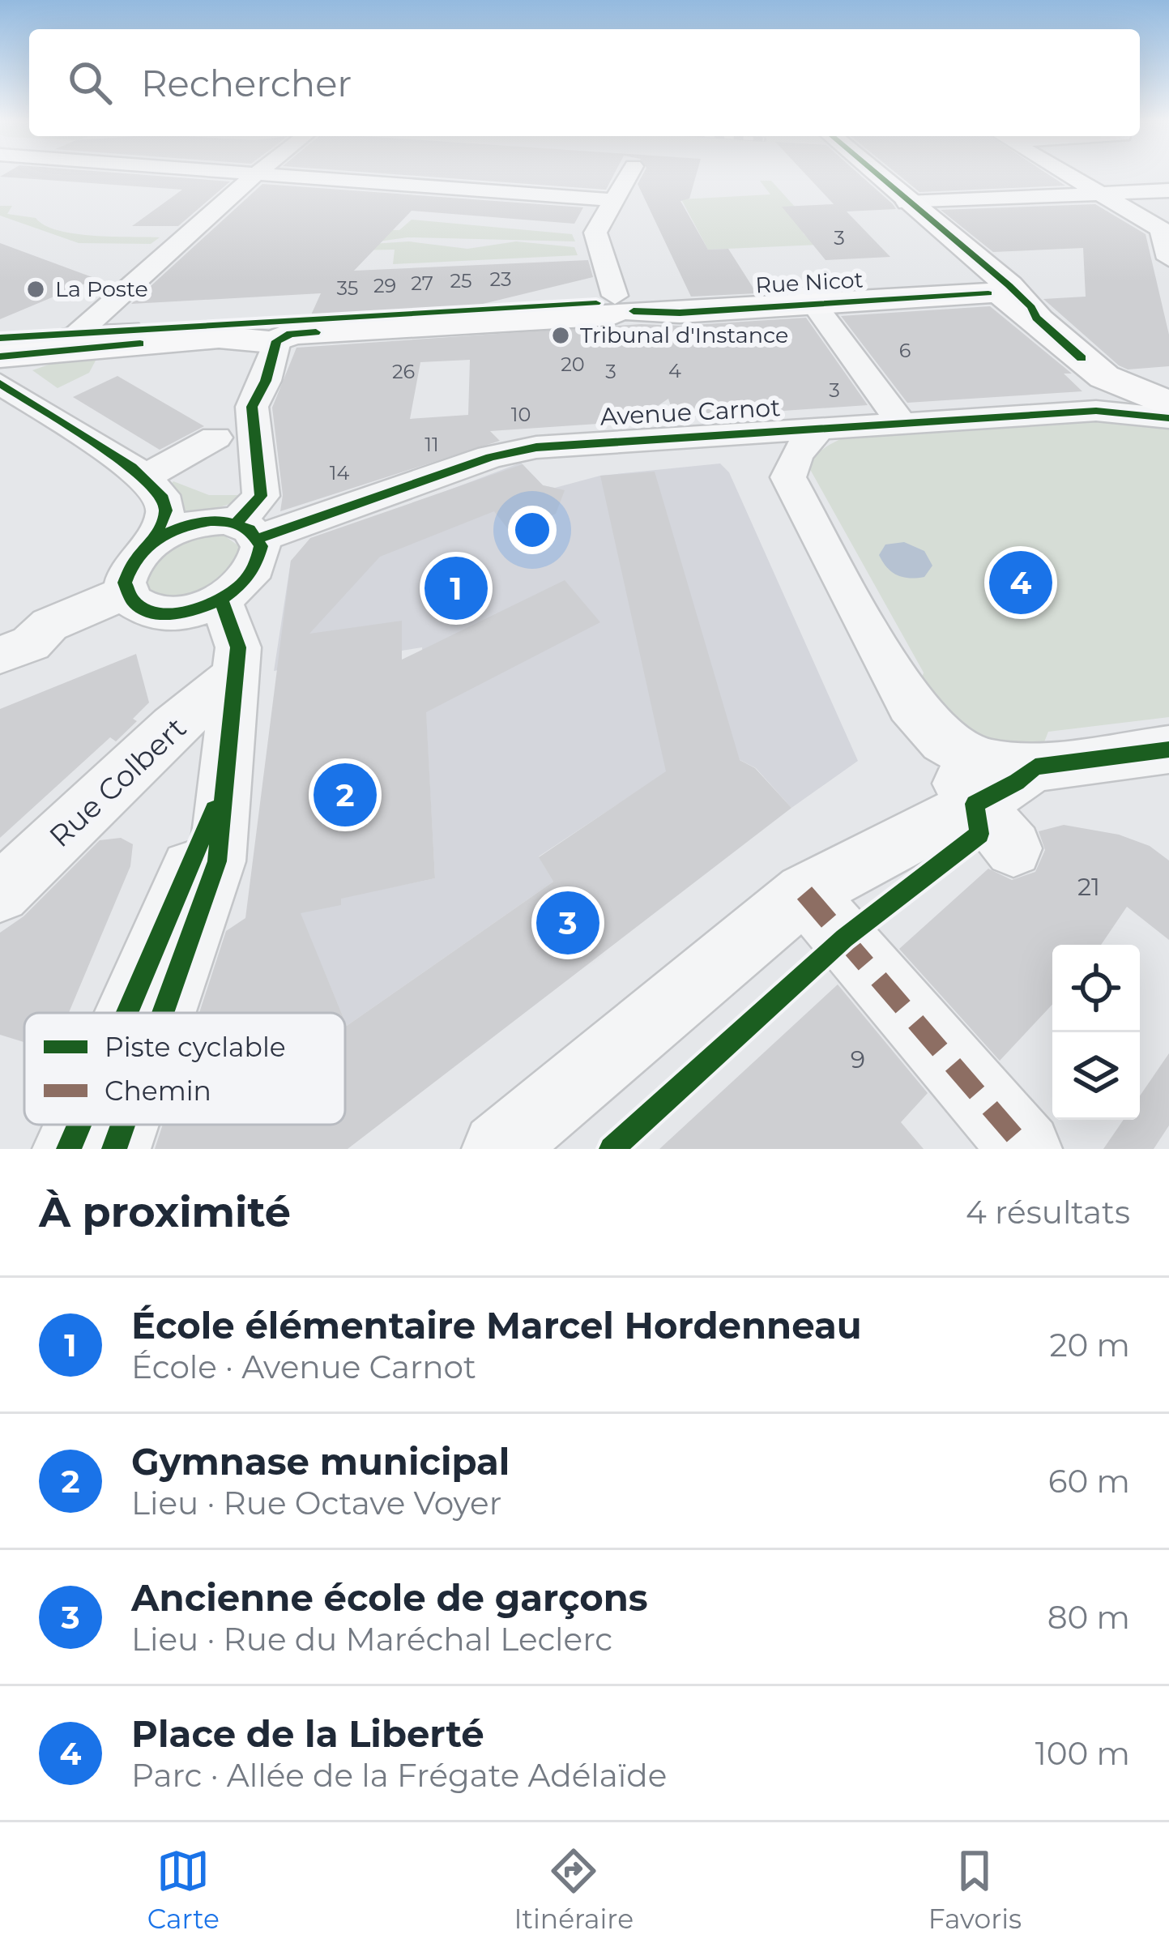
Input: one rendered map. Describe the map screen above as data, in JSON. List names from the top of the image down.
{
  "streets": {
    "main road": ["Rue Nicot"],
    "street": ["Avenue Carnot", "Rue Colbert"]
  },
  "places": ["La Poste", "Tribunal d'Instance"],
  "house_numbers": [
    "3",
    "23",
    "25",
    "27",
    "29",
    "35",
    "6",
    "20",
    "4",
    "26",
    "3",
    "3",
    "10",
    "11",
    "14",
    "21",
    "9"
  ],
  "legend": ["Piste cyclable", "Chemin"],
  "page": {
    "search": "Rechercher",
    "pins": [
      "4",
      "1",
      "2",
      "3"
    ],
    "heading": ["À proximité", "4 résultats"],
    "list": [
      {
        "mark": "1",
        "name": "École élémentaire Marcel Hordenneau",
        "note": "École · Avenue Carnot",
        "value": "20 m"
      },
      {
        "mark": "2",
        "name": "Gymnase municipal",
        "note": "Lieu · Rue Octave Voyer",
        "value": "60 m"
      },
      {
        "mark": "3",
        "name": "Ancienne école de garçons",
        "note": "Lieu · Rue du Maréchal Leclerc",
        "value": "80 m"
      },
      {
        "mark": "4",
        "name": "Place de la Liberté",
        "note": "Parc · Allée de la Frégate Adélaïde",
        "value": "100 m"
      }
    ],
    "nav": ["Carte", "Itinéraire", "Favoris"]
  }
}
